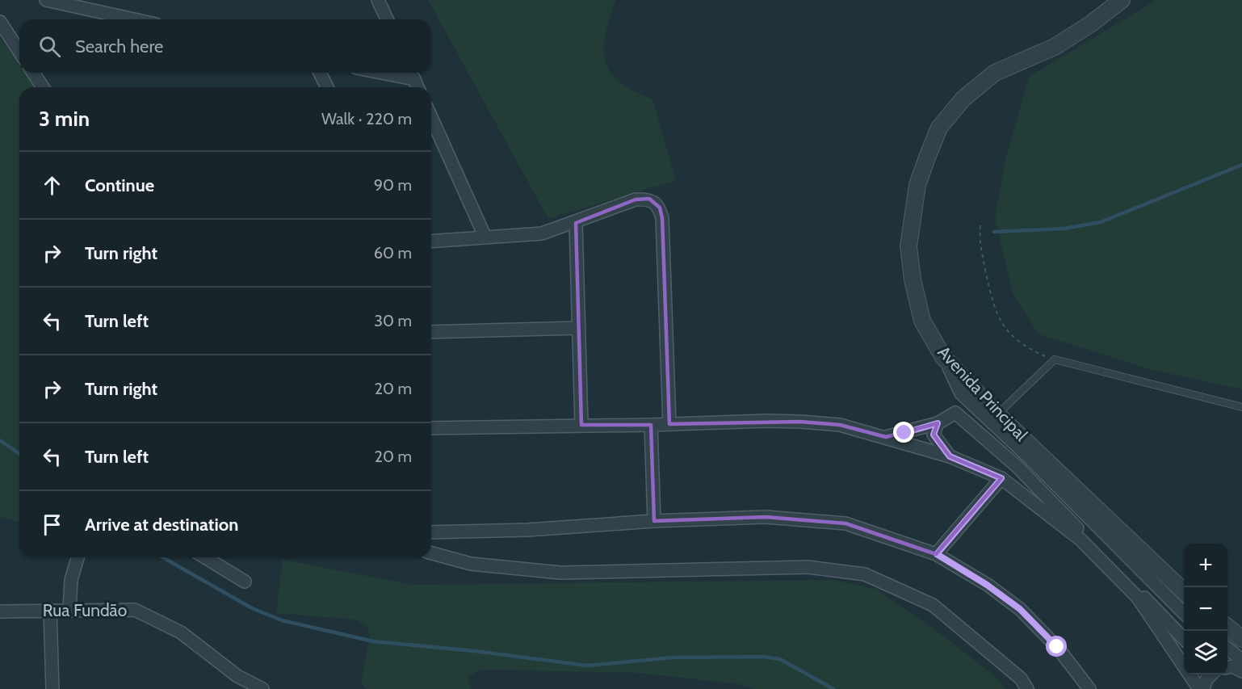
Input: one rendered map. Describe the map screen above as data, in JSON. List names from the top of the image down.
{
  "streets": {
    "street": ["Avenida Principal", "Rua Fundão"]
  },
  "page": {
    "search": "Search here",
    "heading": ["3 min", "Walk · 220 m"],
    "list": [
      ["Continue", "90 m"],
      ["Turn right", "60 m"],
      ["Turn left", "30 m"],
      ["Turn right", "20 m"],
      ["Turn left", "20 m"],
      "Arrive at destination"
    ],
    "map_buttons": ["+", "−"]
  }
}
